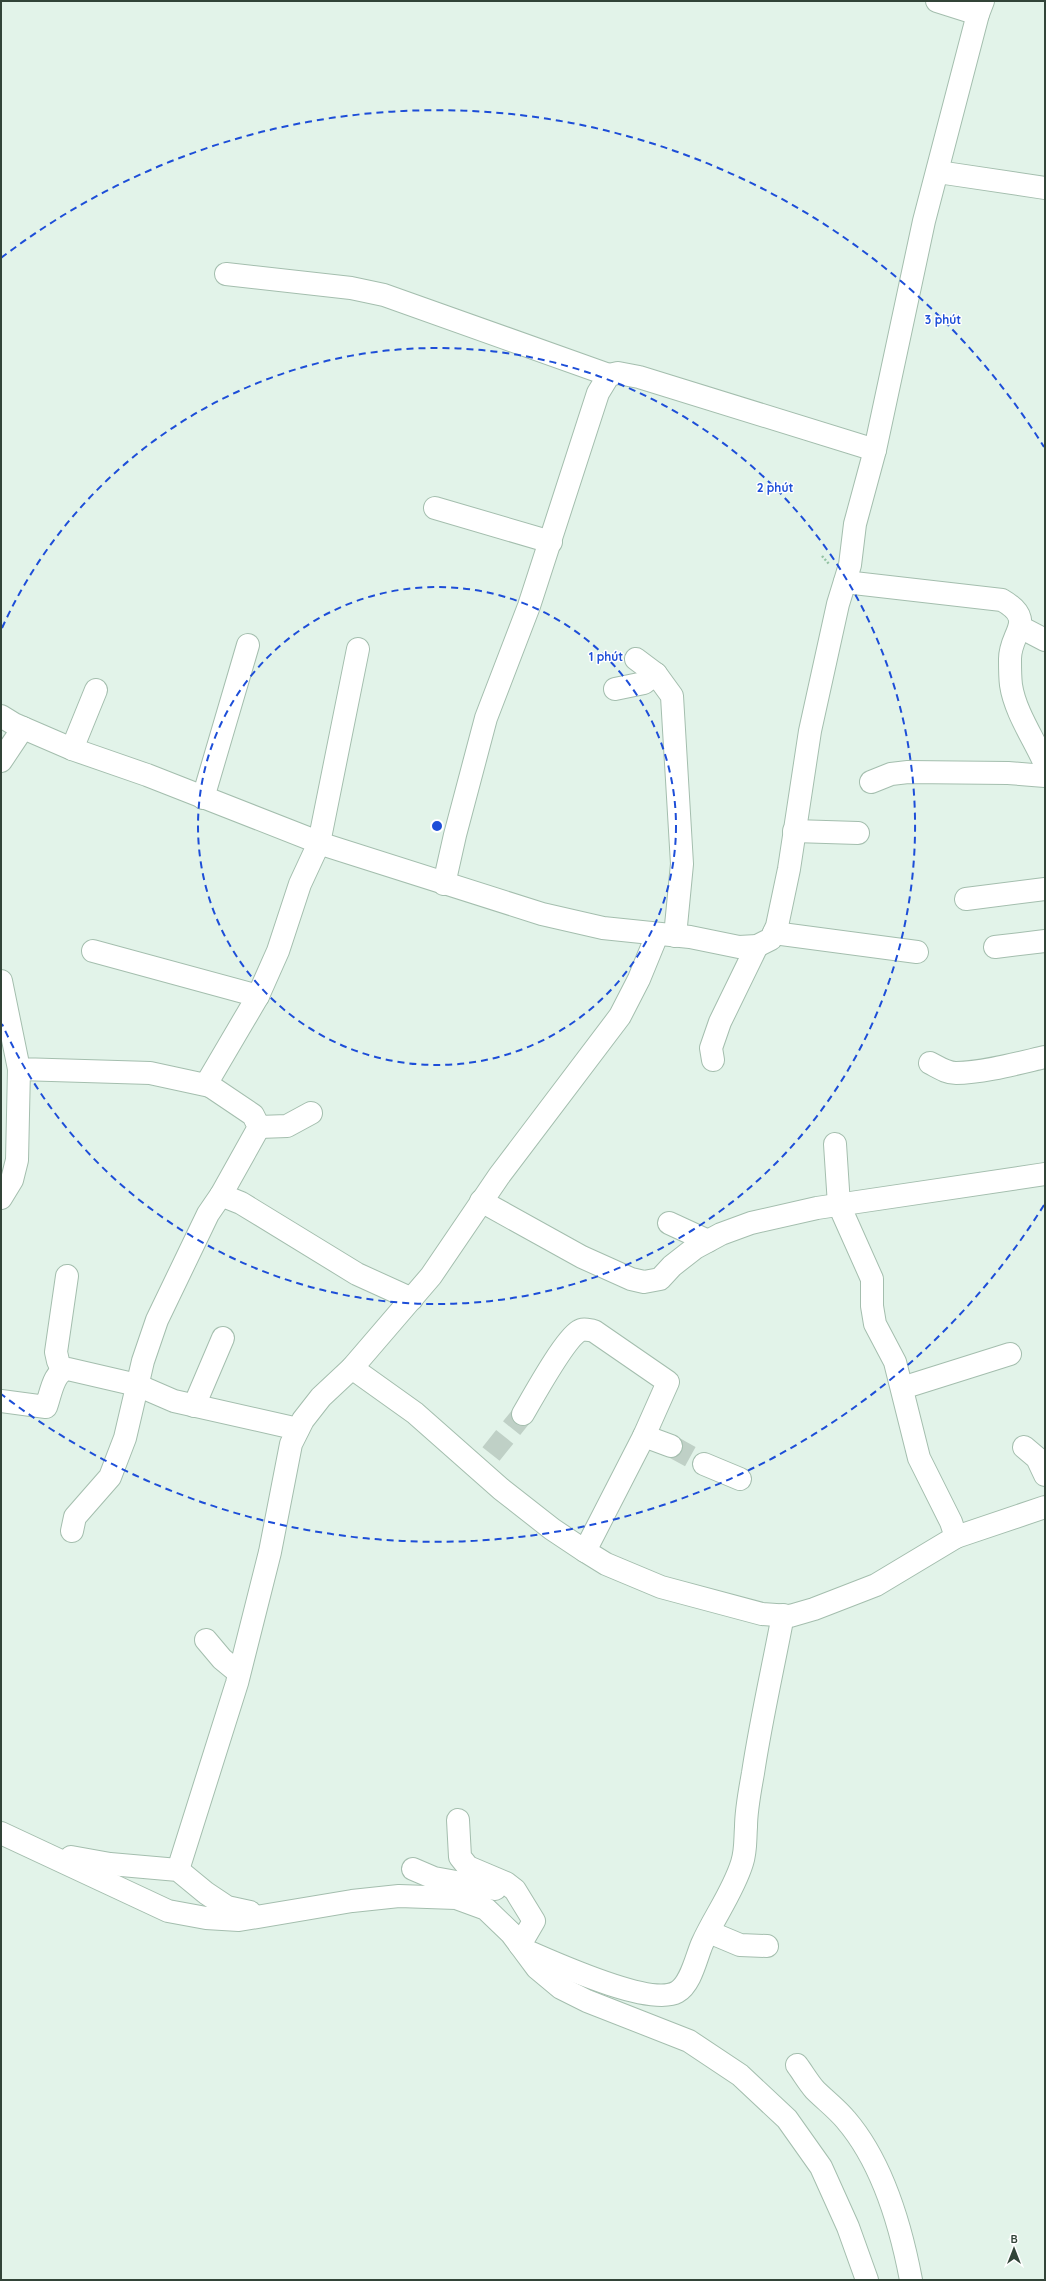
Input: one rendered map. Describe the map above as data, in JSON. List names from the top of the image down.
{
  "north": "top",
  "rings": ["3 phút", "2 phút", "1 phút"]
}
